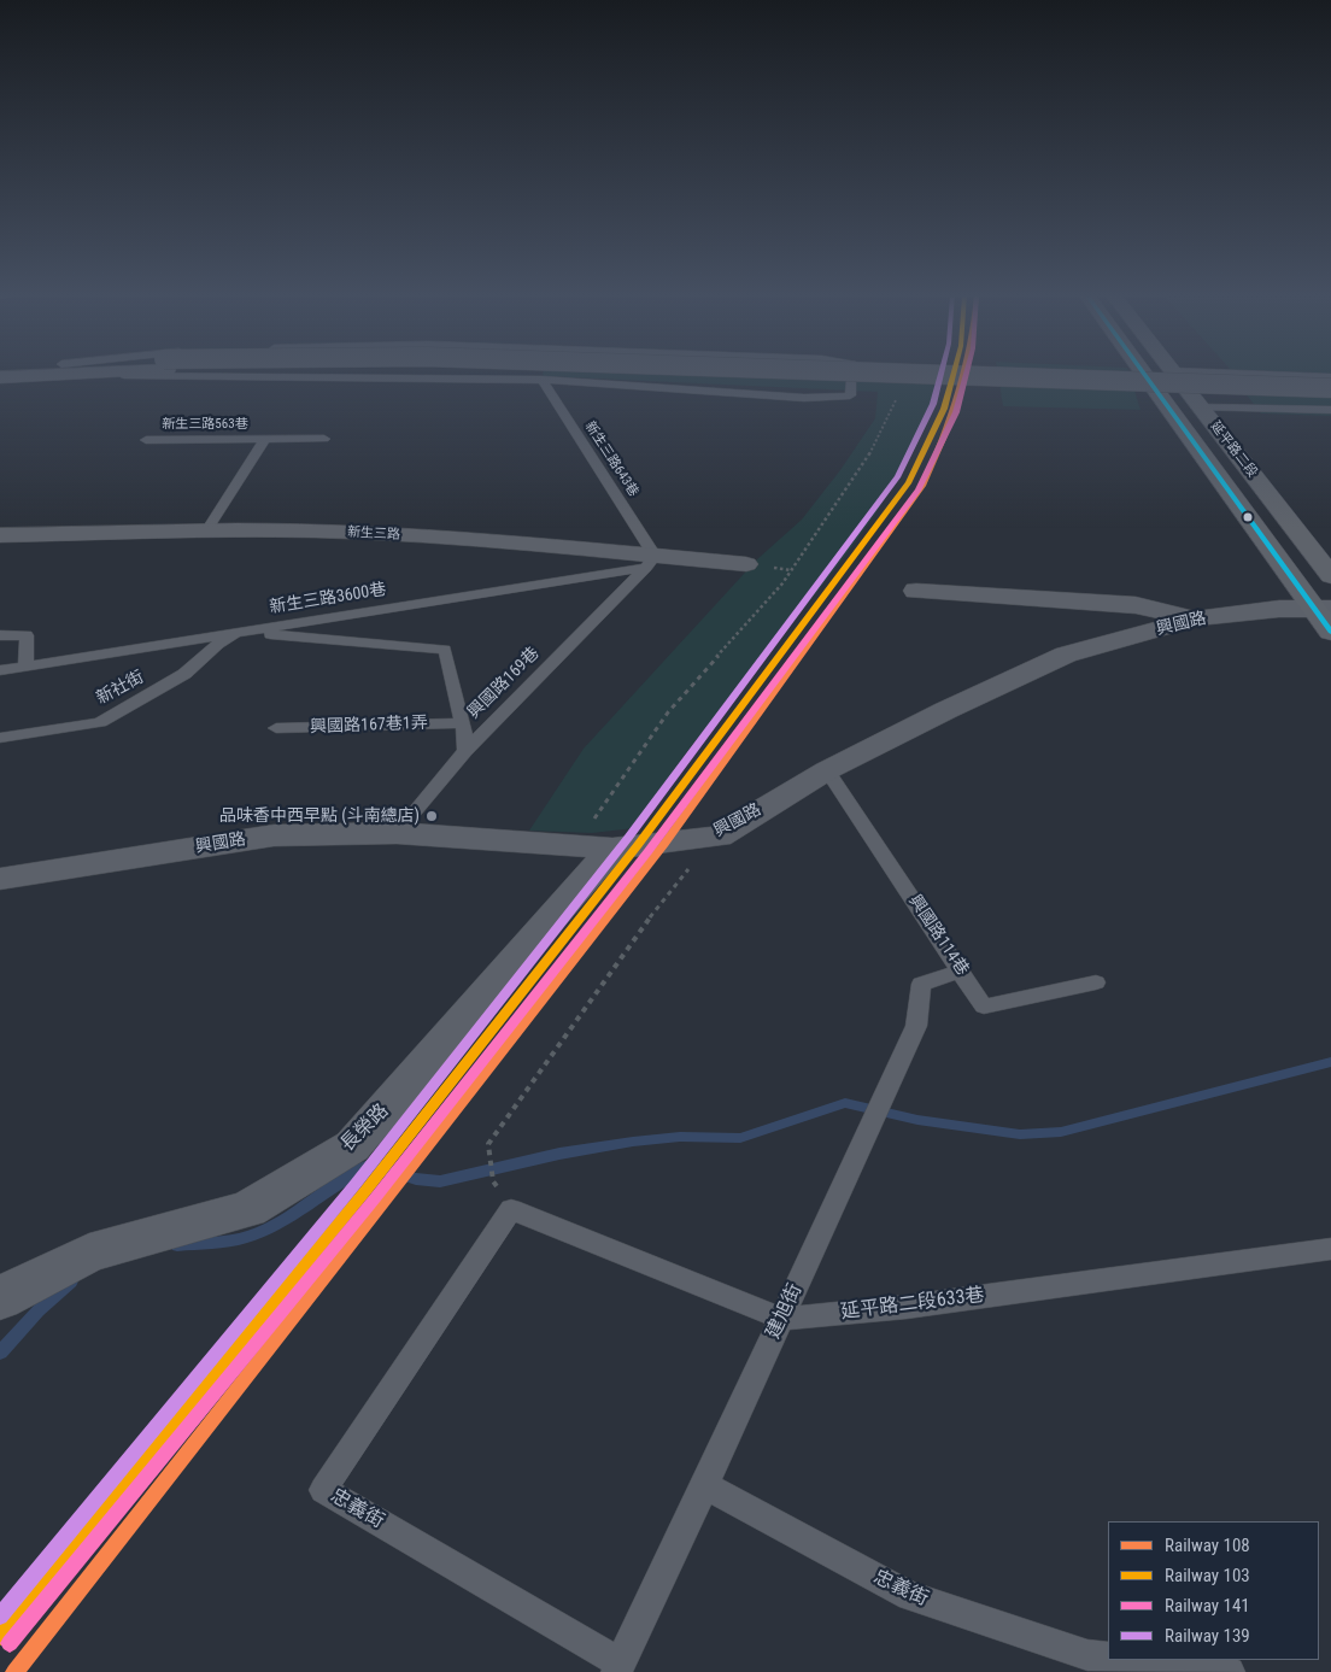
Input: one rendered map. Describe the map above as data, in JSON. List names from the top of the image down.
{
  "streets": {
    "main road": ["延平路二段"],
    "street": ["新生三路", "興國路", "長榮路"],
    "lane": [
      "新生三路563巷",
      "新生三路643巷",
      "新生三路3600巷",
      "興國路169巷",
      "新社街",
      "興國路167巷1弄",
      "興國路114巷",
      "延平路二段633巷",
      "建旭街",
      "忠義街"
    ]
  },
  "crossings": [
    ["新生三路563巷", "新生三路"],
    ["延平路二段", "興國路"],
    ["新生三路643巷", "新生三路"],
    ["新生三路643巷", "新生三路3600巷"],
    ["新生三路643巷", "興國路169巷"],
    ["新生三路", "新生三路3600巷"],
    ["新生三路", "興國路169巷"],
    ["新生三路3600巷", "興國路169巷"],
    ["新生三路3600巷", "新社街"],
    ["興國路", "興國路169巷"],
    ["興國路", "興國路114巷"],
    ["興國路", "長榮路"],
    ["興國路114巷", "建旭街"],
    ["延平路二段633巷", "建旭街"],
    ["延平路二段633巷", "忠義街"],
    ["建旭街", "忠義街"]
  ],
  "places": ["品味香中西早點 (斗南總店)"],
  "lines": [
    "rail line 108",
    "rail line 103",
    "rail line 141",
    "rail line 139"
  ],
  "legend": [
    "Railway 108",
    "Railway 103",
    "Railway 141",
    "Railway 139"
  ]
}
